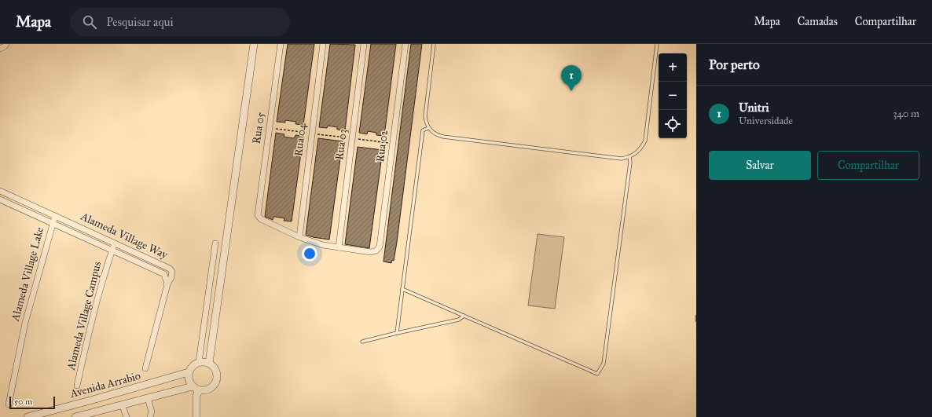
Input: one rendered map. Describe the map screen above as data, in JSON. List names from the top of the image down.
{
  "streets": {
    "street": [
      "Rua 05",
      "Rua 04",
      "Rua 03",
      "Rua 02",
      "Alameda Village Way",
      "Alameda Village Lake",
      "Alameda Village Campus",
      "Avenida Arrabio"
    ]
  },
  "crossings": [
    ["Rua 05", "Rua 04"],
    ["Rua 03", "Rua 02"],
    ["Alameda Village Way", "Alameda Village Lake"],
    ["Alameda Village Way", "Alameda Village Campus"]
  ],
  "scale_bar": "50 m",
  "page": {
    "header": "Mapa",
    "search": "Pesquisar aqui",
    "nav": ["Mapa", "Camadas", "Compartilhar"],
    "heading": "Por perto",
    "map_buttons": ["+", "−"],
    "pins": "1",
    "list": [
      {
        "mark": "1",
        "name": "Unitri",
        "note": "Universidade",
        "value": "340 m"
      }
    ],
    "buttons": ["Salvar", "Compartilhar"],
    "scale": "50 m"
  }
}
